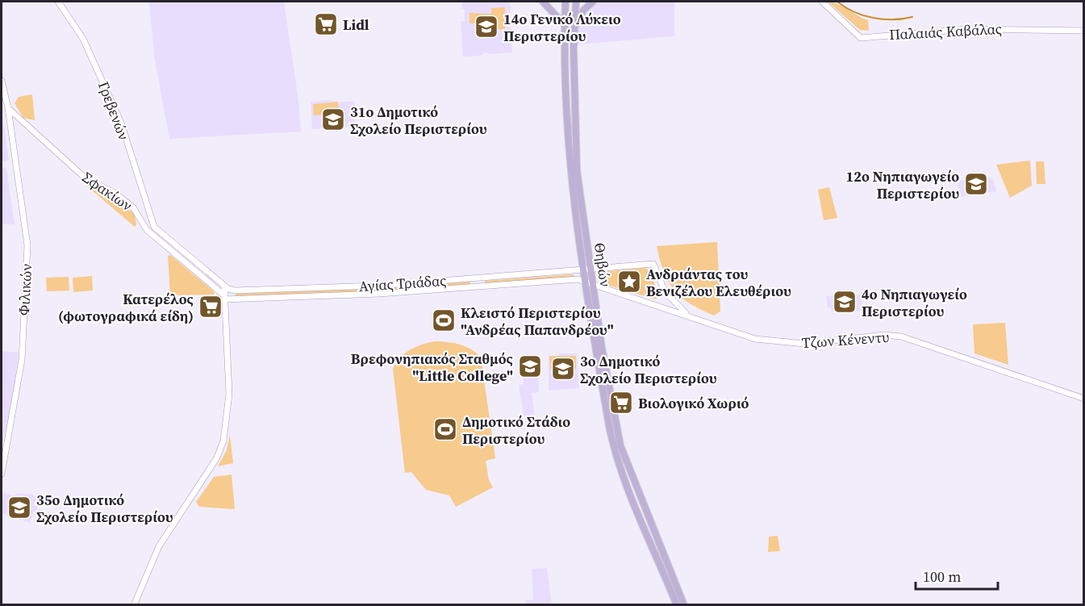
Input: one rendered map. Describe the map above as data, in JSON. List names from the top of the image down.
{
  "streets": {
    "main road": ["Θηβών"],
    "street": [
      "Παλαιάς Καβάλας",
      "Γρεβενών",
      "Σφακίων",
      "Αγίας Τριάδας",
      "Φιλικών",
      "Τζων Κένεντυ"
    ]
  },
  "crossings": [
    ["Σφακίων", "Αγίας Τριάδας"],
    ["Σφακίων", "Φιλικών"],
    ["Θηβών", "Αγίας Τριάδας"],
    ["Θηβών", "Τζων Κένεντυ"],
    ["Αγίας Τριάδας", "Τζων Κένεντυ"]
  ],
  "places": {
    "supermarket": ["Lidl", "Κατερέλος (φωτογραφικά είδη)", "Βιολογικό Χωριό"],
    "school or university": [
      "14ο Γενικό Λύκειο Περιστερίου",
      "31ο Δημοτικό Σχολείο Περιστερίου",
      "12ο Νηπιαγωγείο Περιστερίου",
      "4ο Νηπιαγωγείο Περιστερίου",
      "Βρεφονηπιακός Σταθμός \"Little College\"",
      "3ο Δημοτικό Σχολείο Περιστερίου",
      "35ο Δημοτικό Σχολείο Περιστερίου"
    ],
    "place": ["Ανδριάντας του Βενιζέλου Ελευθέριου"],
    "sports": ["Κλειστό Περιστερίου \"Ανδρέας Παπανδρέου\"", "Δημοτικό Στάδιο Περιστερίου"]
  },
  "scale_bar": "100 m"
}
